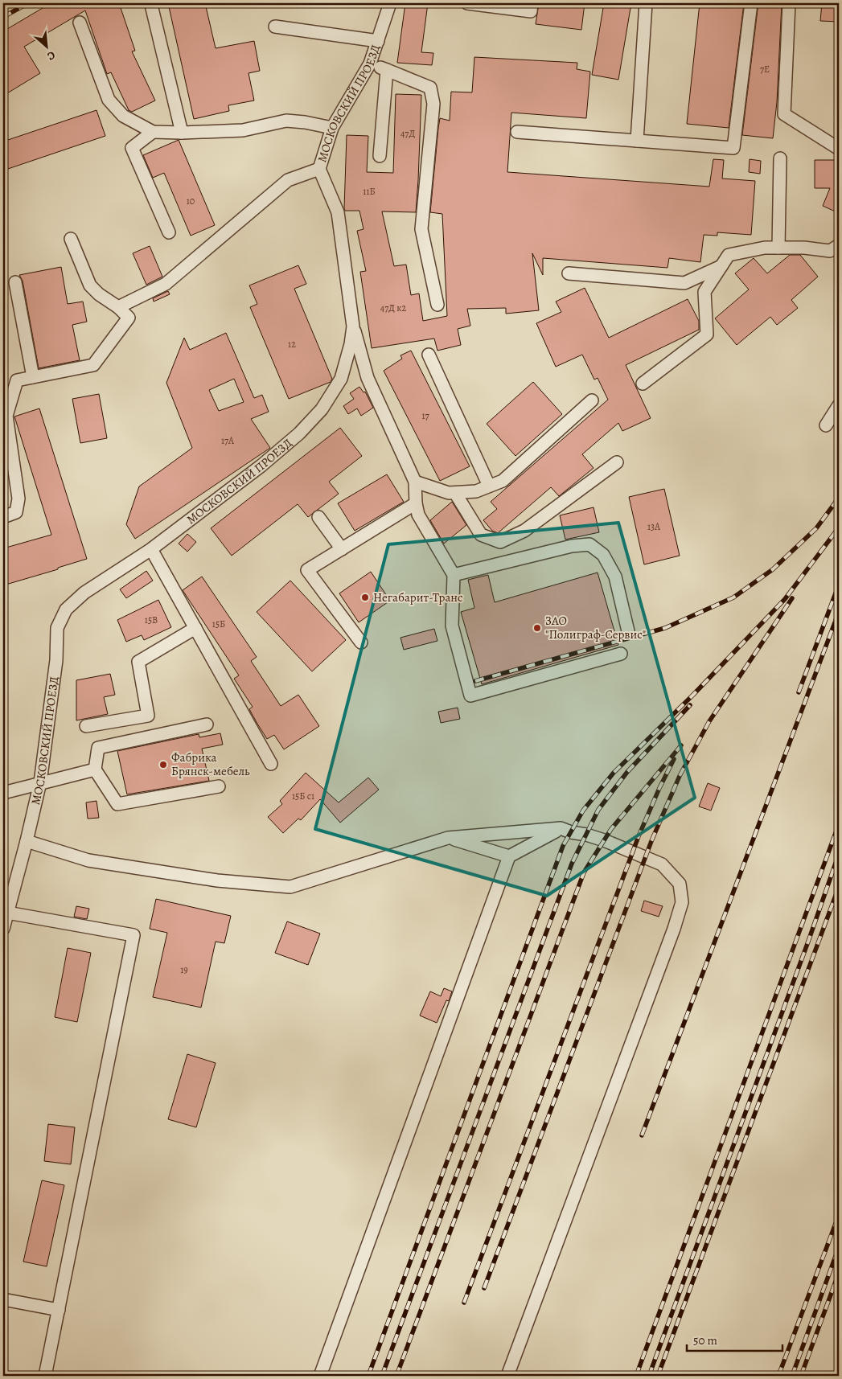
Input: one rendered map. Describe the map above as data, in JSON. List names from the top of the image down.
{
  "streets": {
    "street": ["МОСКОВСКИЙ ПРОЕЗД"]
  },
  "places": ["Негабарит-Транс", "ЗАО \"Полиграф-Сервис\"", "Фабрика Брянск-мебель"],
  "house_numbers": [
    "7Е",
    "47Д",
    "11Б",
    "10",
    "47Д к2",
    "12",
    "17",
    "17А",
    "13А",
    "15В",
    "15Б",
    "15Б с1",
    "19"
  ],
  "scale_bar": "50 m",
  "north": "bottom right"
}
